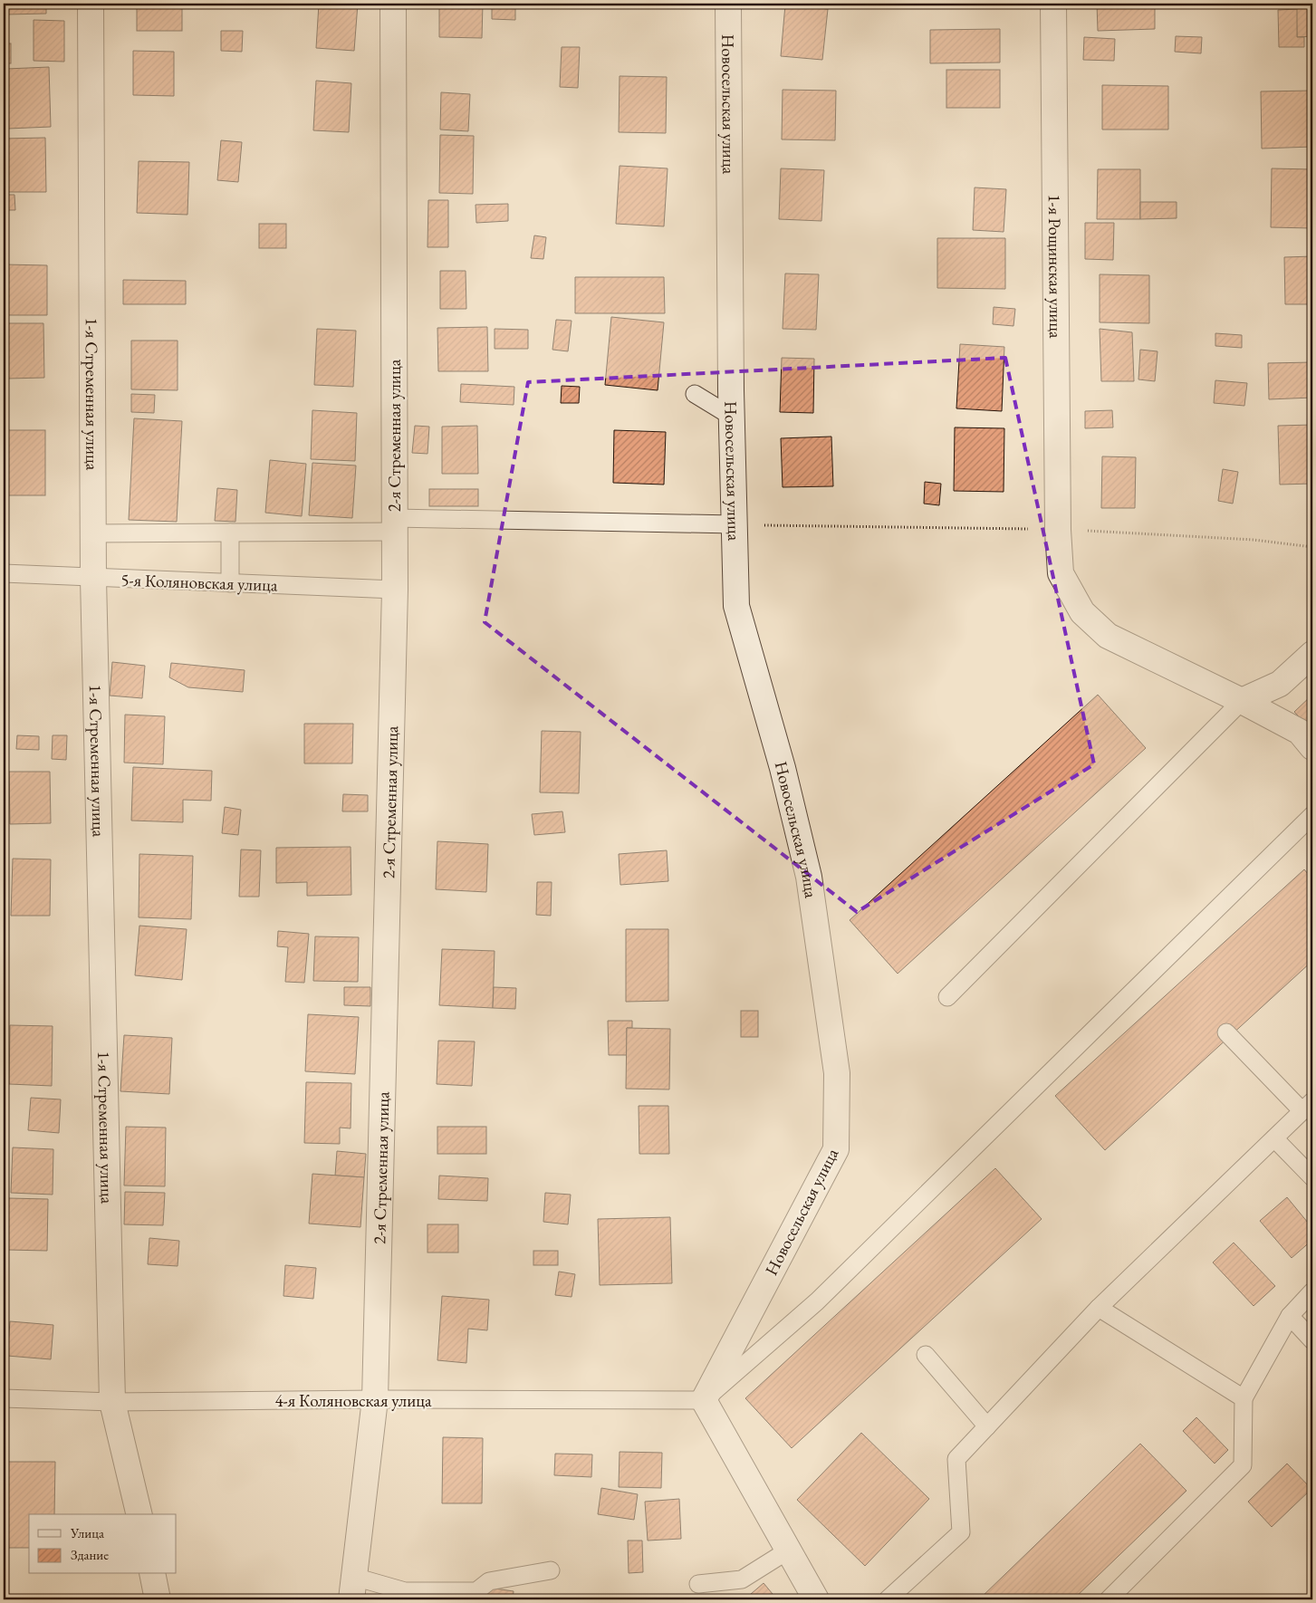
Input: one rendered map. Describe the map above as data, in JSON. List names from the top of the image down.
{
  "streets": {
    "street": [
      "Новосельская улица",
      "1-я Рощинская улица",
      "1-я Стременная улица",
      "2-я Стременная улица"
    ],
    "lane": ["5-я Коляновская улица", "4-я Коляновская улица"]
  },
  "crossings": [
    ["Новосельская улица", "4-я Коляновская улица"],
    ["1-я Стременная улица", "5-я Коляновская улица"],
    ["1-я Стременная улица", "4-я Коляновская улица"],
    ["2-я Стременная улица", "5-я Коляновская улица"],
    ["2-я Стременная улица", "4-я Коляновская улица"]
  ],
  "legend": ["Улица", "Здание"]
}
